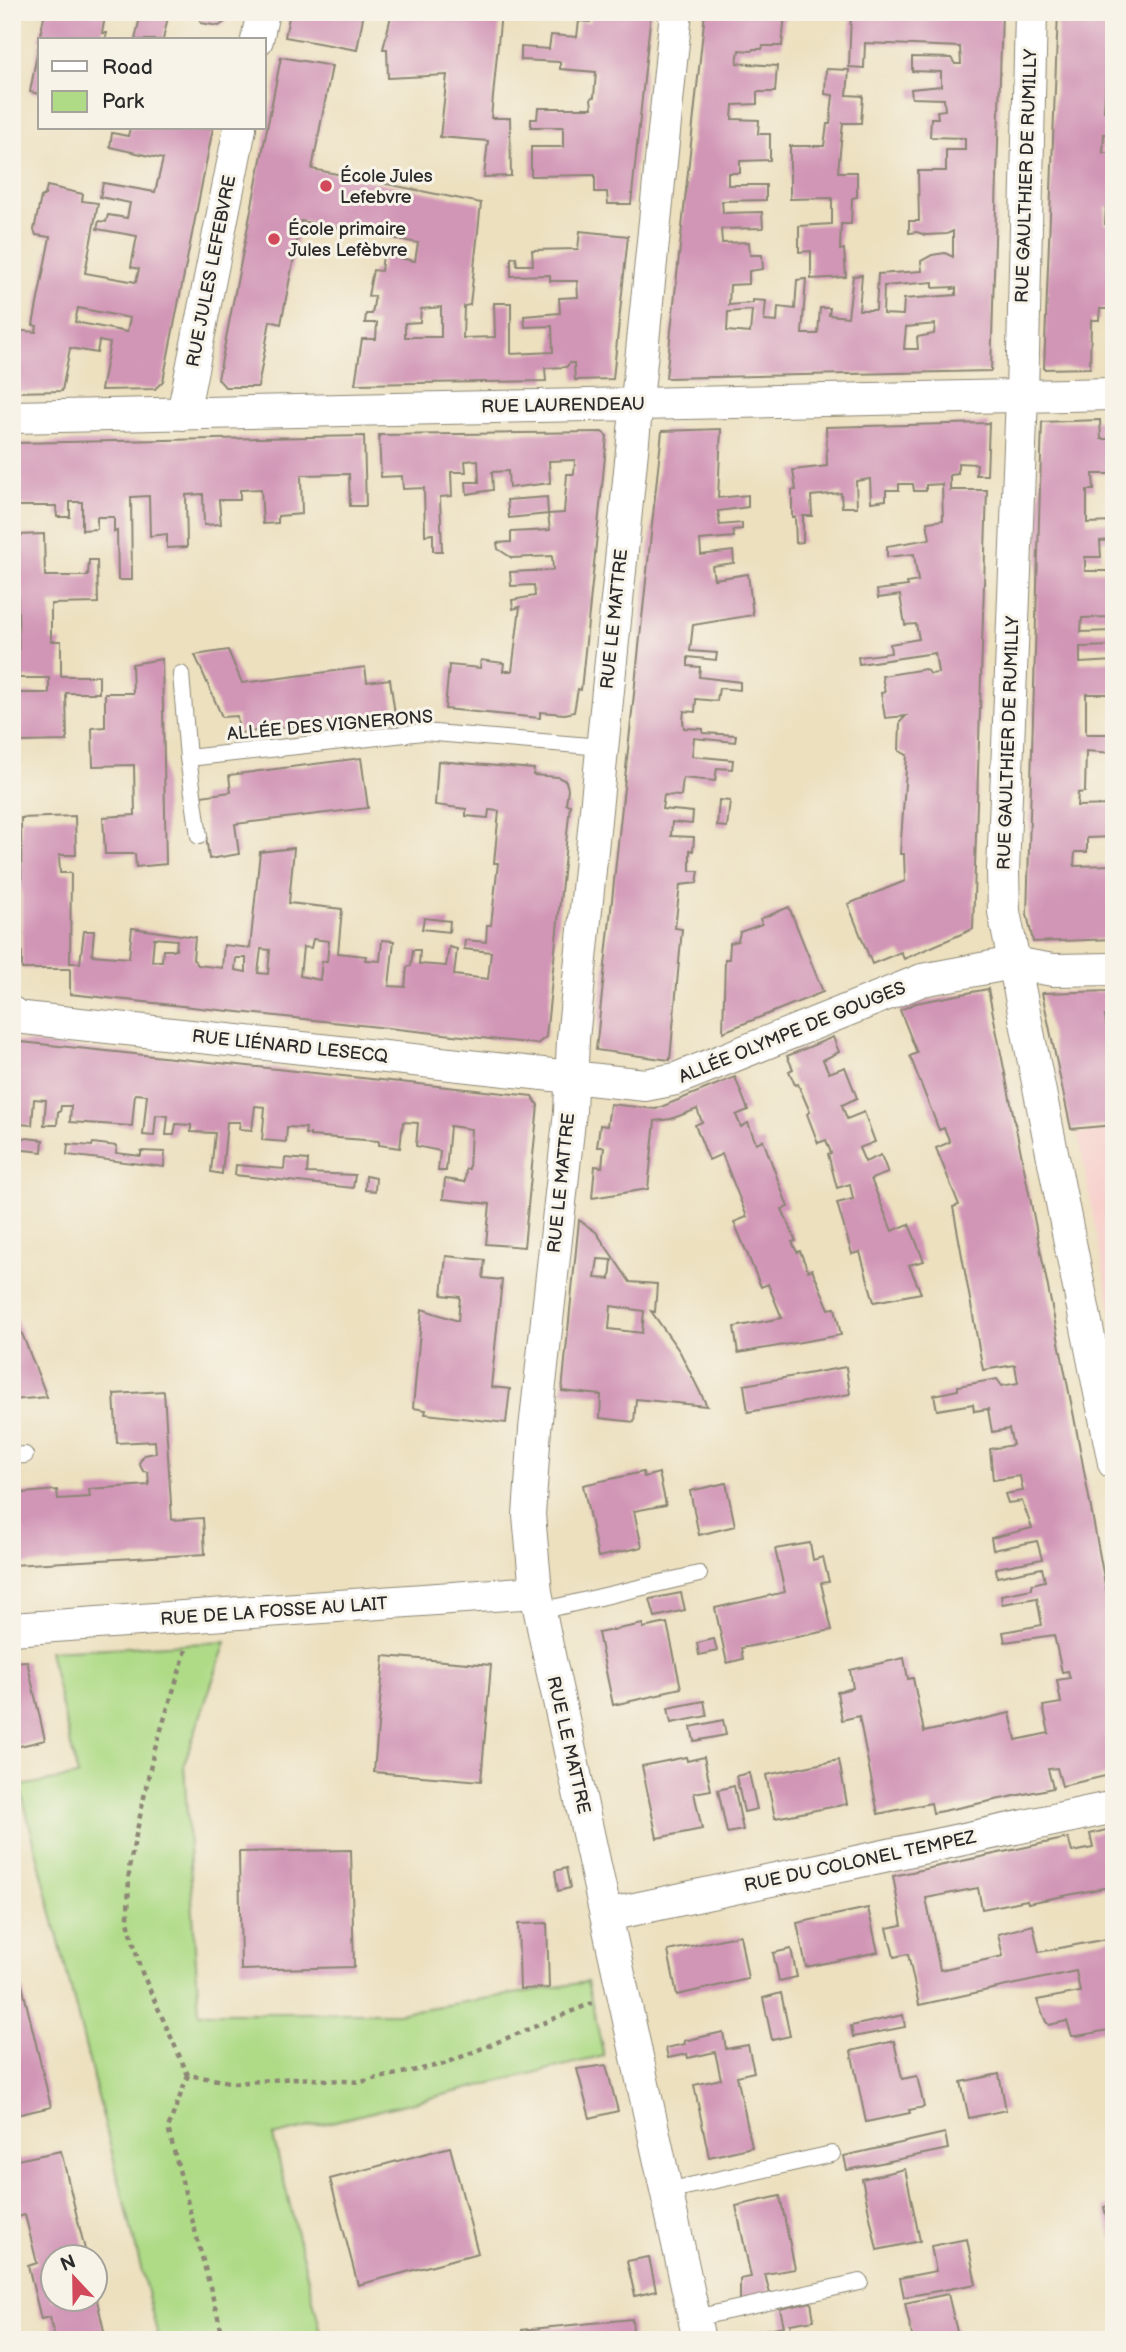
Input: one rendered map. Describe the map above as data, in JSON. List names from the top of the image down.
{
  "streets": {
    "street": [
      "RUE GAULTHIER DE RUMILLY",
      "RUE JULES LEFEBVRE",
      "RUE LAURENDEAU",
      "RUE LE MATTRE",
      "ALLÉE OLYMPE DE GOUGES",
      "RUE LIÉNARD LESECQ",
      "RUE DE LA FOSSE AU LAIT",
      "RUE DU COLONEL TEMPEZ"
    ],
    "lane": ["ALLÉE DES VIGNERONS"]
  },
  "crossings": [
    ["RUE GAULTHIER DE RUMILLY", "RUE LAURENDEAU"],
    ["RUE GAULTHIER DE RUMILLY", "ALLÉE OLYMPE DE GOUGES"],
    ["RUE JULES LEFEBVRE", "RUE LAURENDEAU"],
    ["RUE LAURENDEAU", "RUE LE MATTRE"],
    ["RUE LE MATTRE", "ALLÉE DES VIGNERONS"],
    ["RUE LE MATTRE", "ALLÉE OLYMPE DE GOUGES"],
    ["RUE LE MATTRE", "RUE LIÉNARD LESECQ"],
    ["RUE LE MATTRE", "RUE DE LA FOSSE AU LAIT"],
    ["RUE LE MATTRE", "RUE DU COLONEL TEMPEZ"],
    ["ALLÉE OLYMPE DE GOUGES", "RUE LIÉNARD LESECQ"]
  ],
  "places": ["École Jules Lefebvre", "École primaire Jules Lefèbvre"],
  "legend": ["Road", "Park"],
  "north": "top"
}
